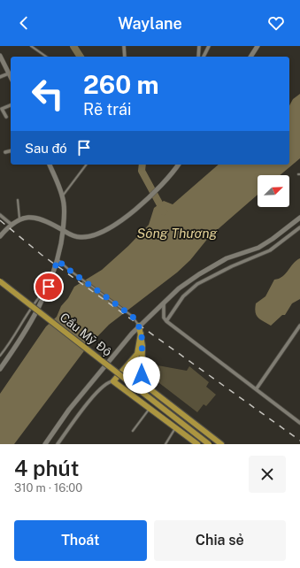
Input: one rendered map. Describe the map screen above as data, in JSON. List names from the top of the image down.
{
  "streets": {
    "main road": ["Cầu Mỹ Độ"]
  },
  "water": ["Sông Thương"],
  "north": "top right",
  "page": {
    "header": "Waylane",
    "turn": ["260 m", "Rẽ trái"],
    "then": "Sau đó",
    "heading": ["4 phút", "310 m · 16:00"],
    "buttons": ["Thoát", "Chia sẻ"]
  }
}
